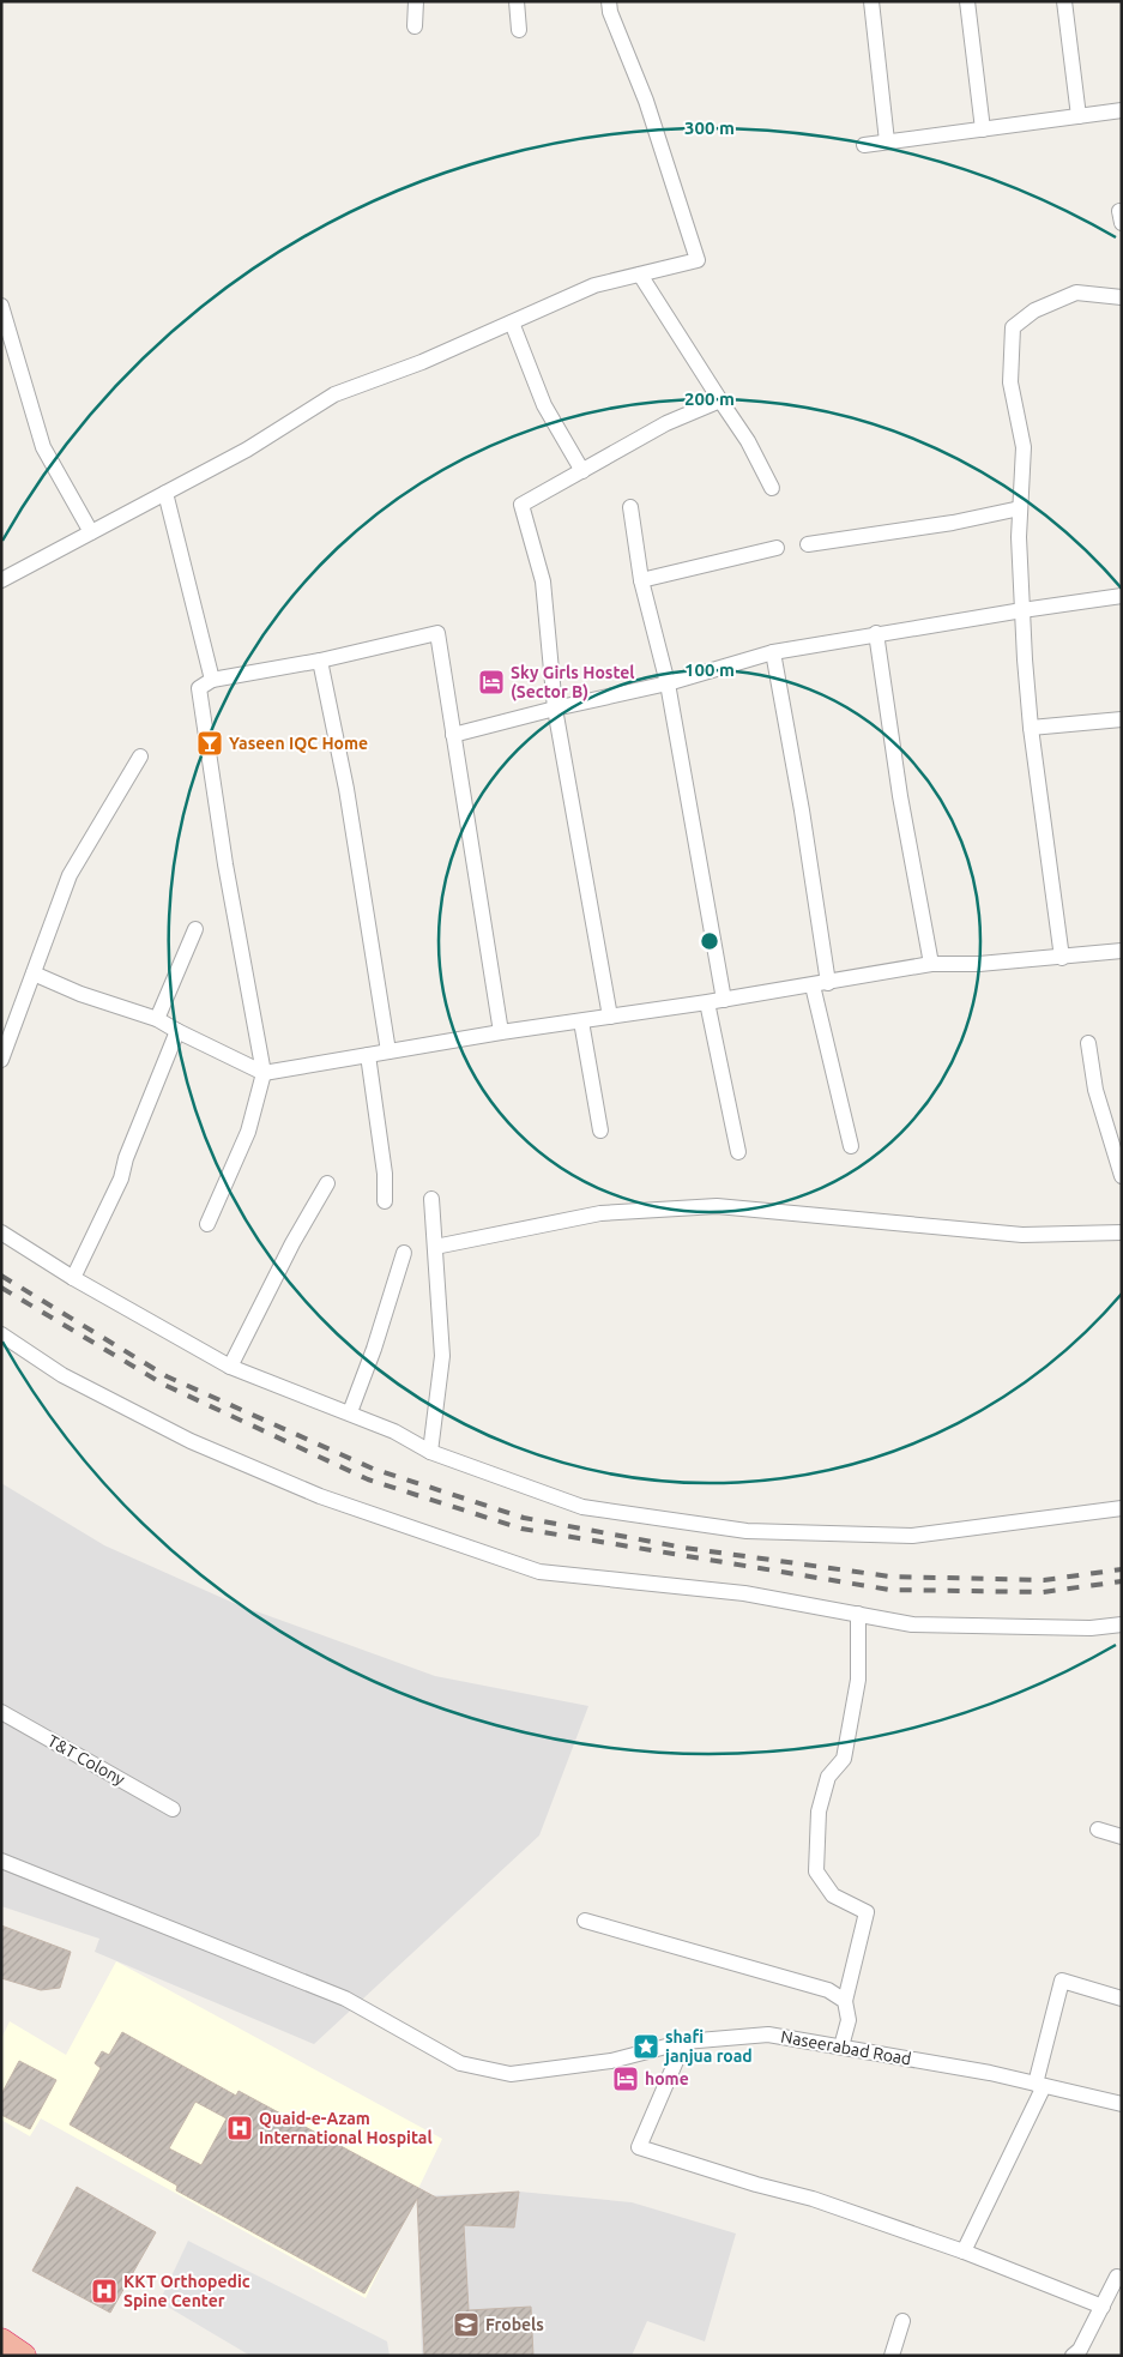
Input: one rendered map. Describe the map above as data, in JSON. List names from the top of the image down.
{
  "streets": {
    "street": ["T&T Colony", "Naseerabad Road"]
  },
  "places": {
    "hotel": ["Sky Girls Hostel (Sector B)", "home"],
    "bar": ["Yaseen IQC Home"],
    "place": ["shafi janjua road"],
    "hospital": ["Quaid-e-Azam International Hospital", "KKT Orthopedic Spine Center"],
    "school or university": ["Frobels"]
  },
  "rings": ["300 m", "200 m", "100 m"]
}
